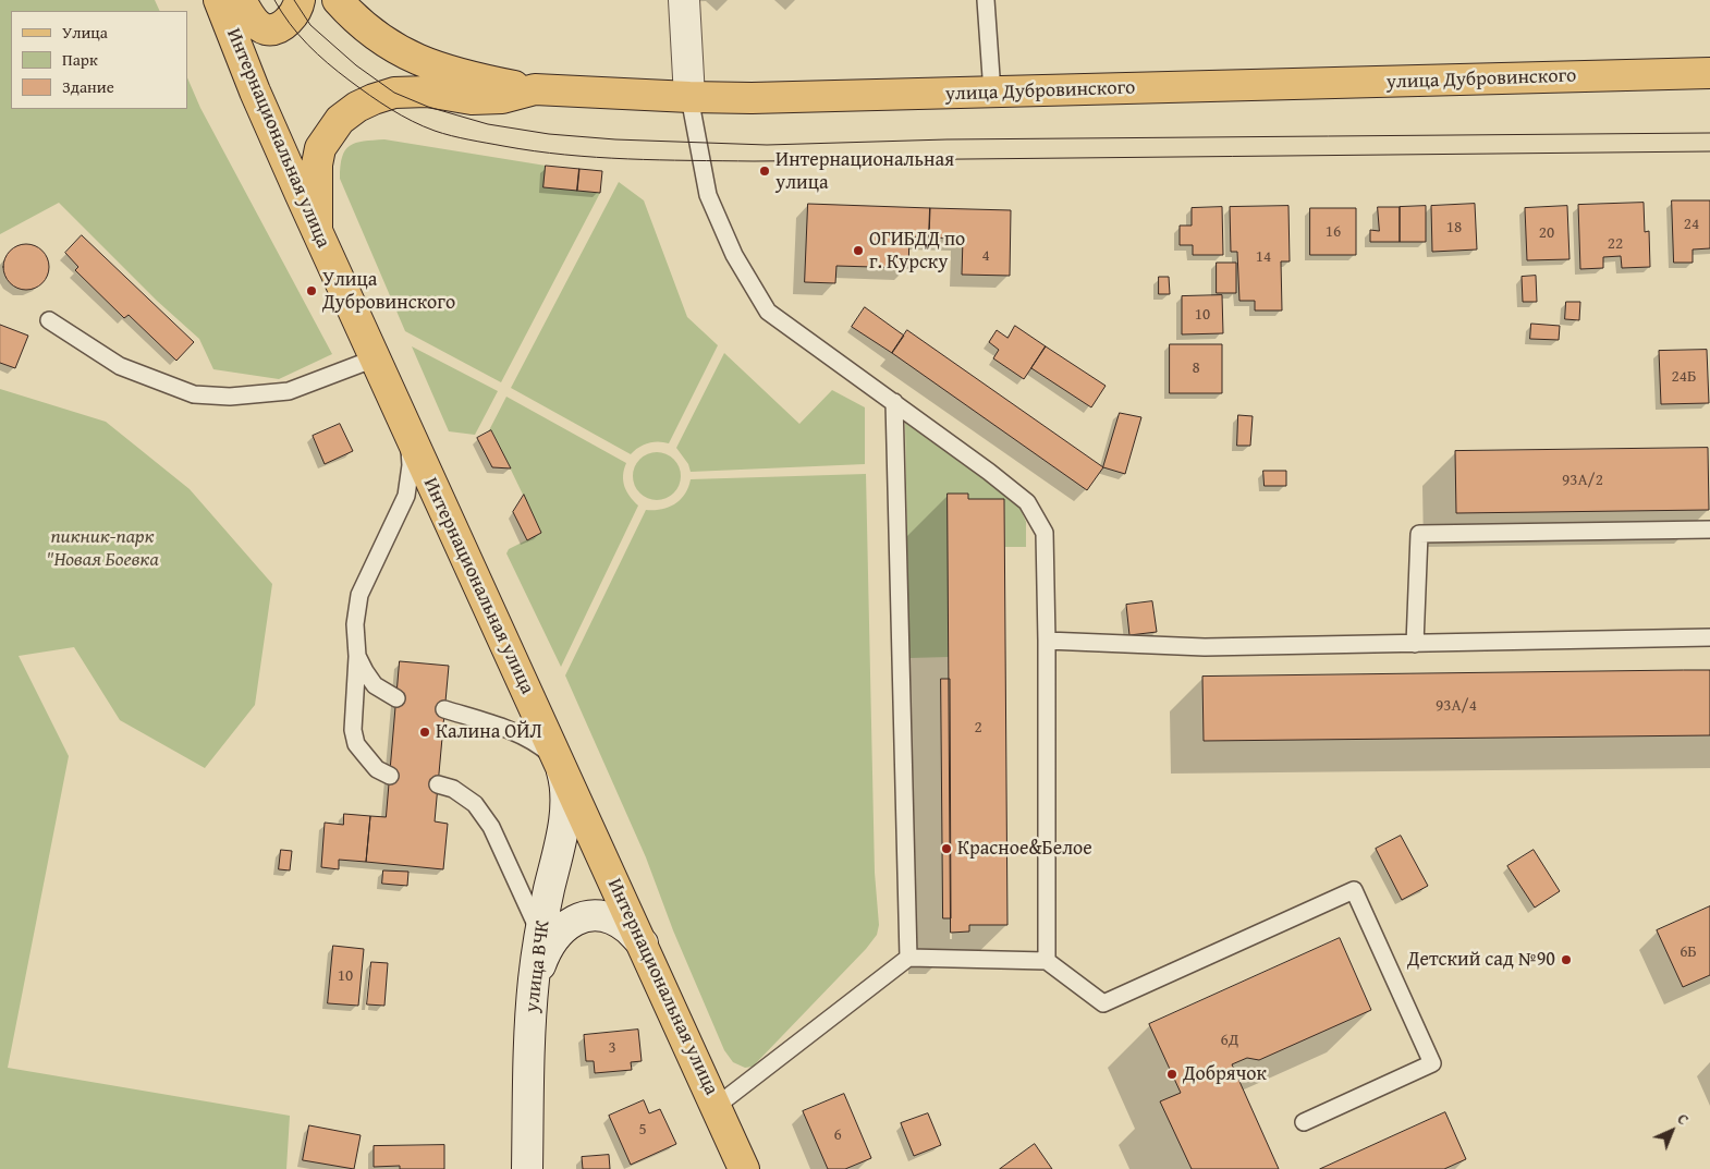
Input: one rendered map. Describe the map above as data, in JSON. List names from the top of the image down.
{
  "streets": {
    "main road": ["улица Дубровинского", "Интернациональная улица", "улица ВЧК"]
  },
  "crossings": [
    ["улица Дубровинского", "Интернациональная улица"],
    ["Интернациональная улица", "улица ВЧК"]
  ],
  "parks": ["пикник-парк \"Новая Боевка"],
  "places": [
    "Интернациональная улица",
    "ОГИБДД по г. Курску",
    "Улица Дубровинского",
    "Калина ОЙЛ",
    "Красное&Белое",
    "Детский сад №90",
    "Добрячок"
  ],
  "house_numbers": [
    "24",
    "18",
    "16",
    "20",
    "22",
    "4",
    "14",
    "10",
    "8",
    "24Б",
    "93А/2",
    "93А/4",
    "2",
    "6Б",
    "10",
    "6Д",
    "3",
    "5",
    "6"
  ],
  "legend": ["Улица", "Парк", "Здание"],
  "north": "top right"
}
